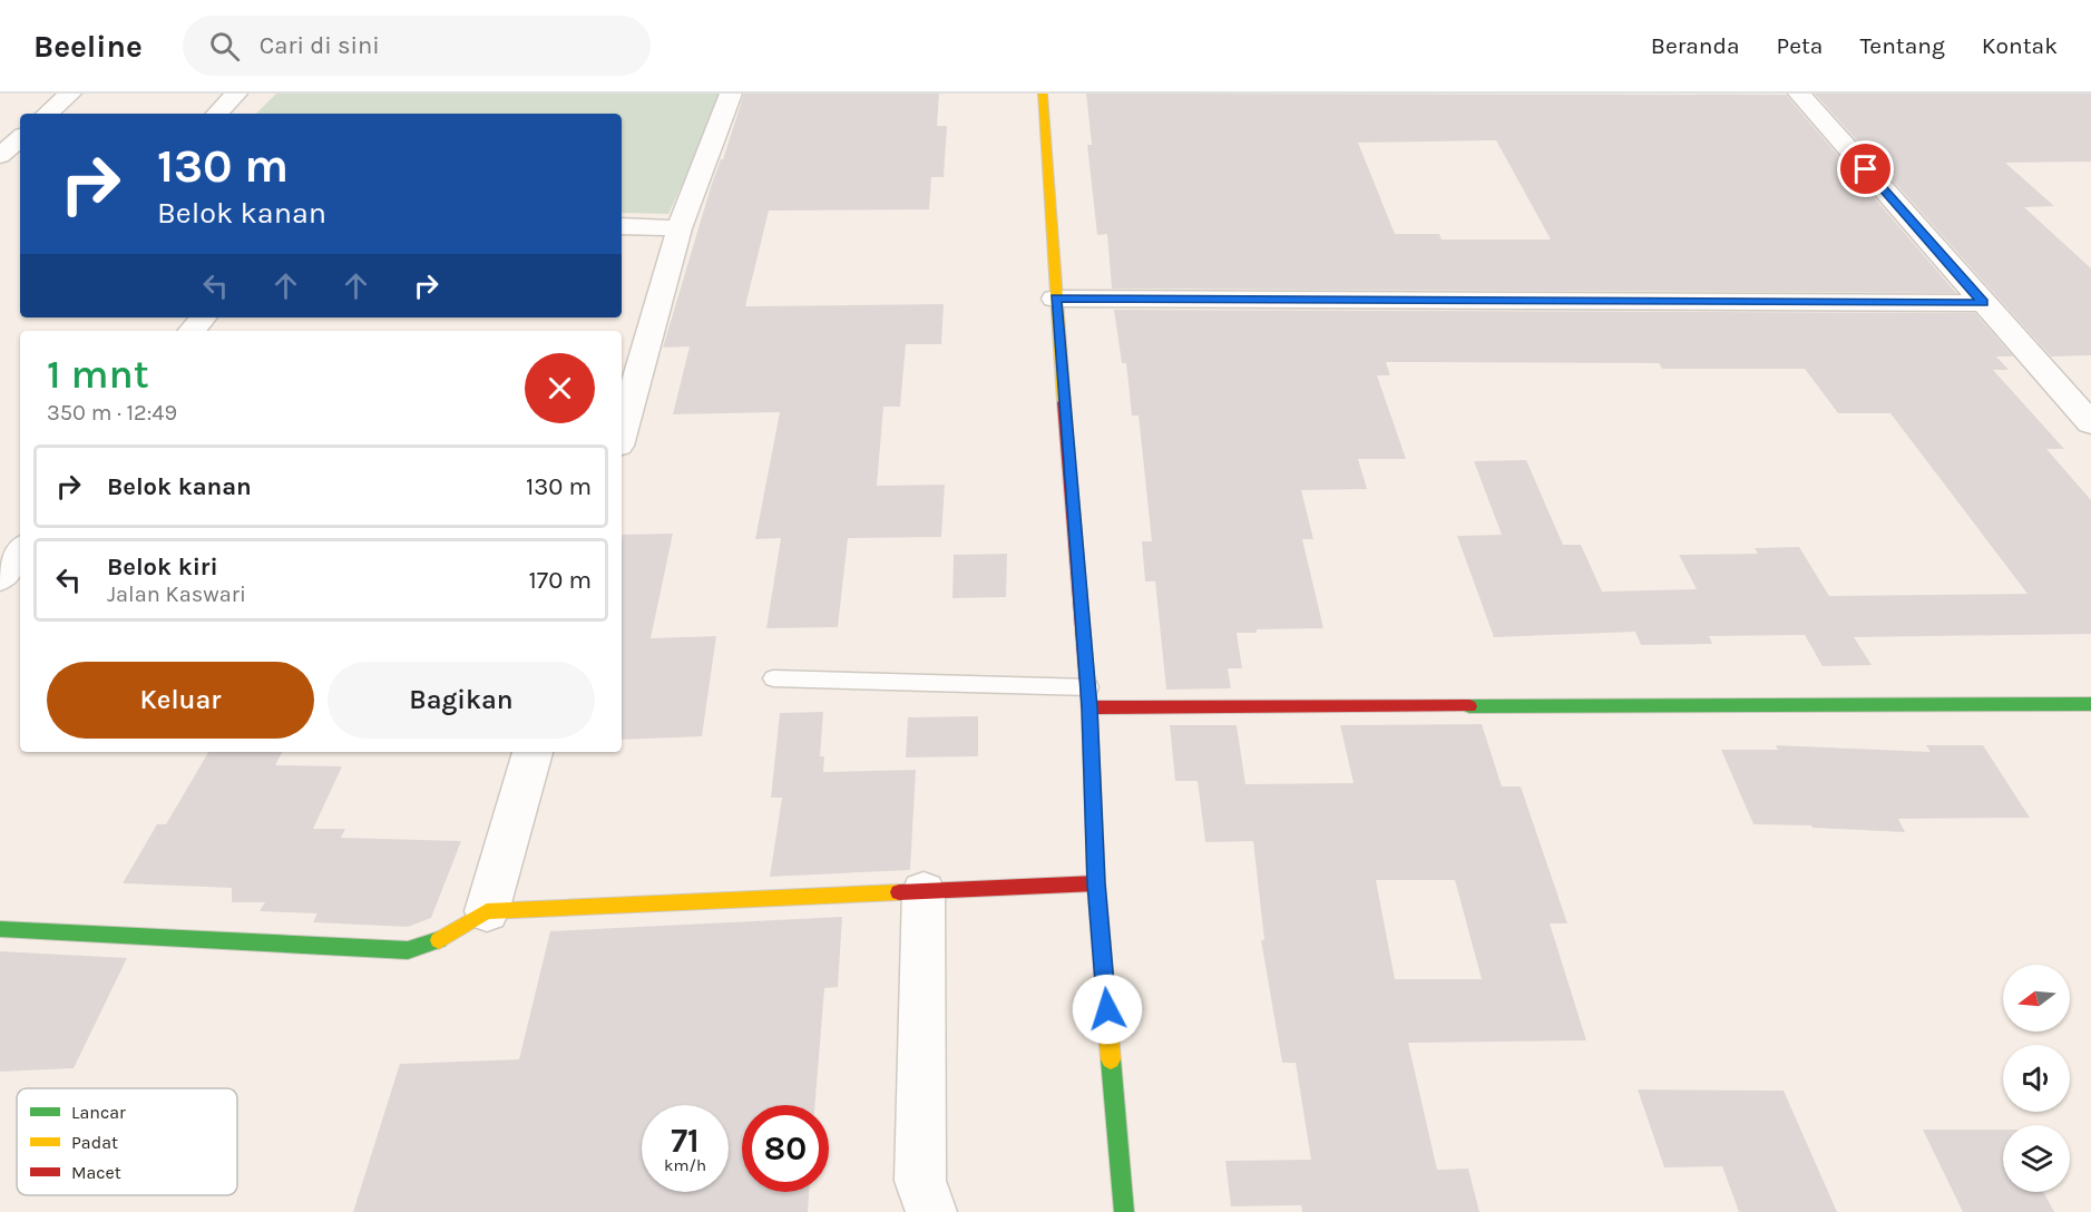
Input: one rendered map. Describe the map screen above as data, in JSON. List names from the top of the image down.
{
  "legend": ["Lancar", "Padat", "Macet"],
  "north": "left",
  "page": {
    "header": "Beeline",
    "search": "Cari di sini",
    "nav": [
      "Beranda",
      "Peta",
      "Tentang",
      "Kontak"
    ],
    "turn": ["130 m", "Belok kanan"],
    "heading": ["1 mnt", "350 m · 12:49"],
    "list": [
      {
        "name": "Belok kanan",
        "value": "130 m"
      },
      {
        "name": "Belok kiri",
        "note": "Jalan Kaswari",
        "value": "170 m"
      }
    ],
    "buttons": ["Keluar", "Bagikan"],
    "speed": "71 km/h",
    "limit": "80"
  }
}
